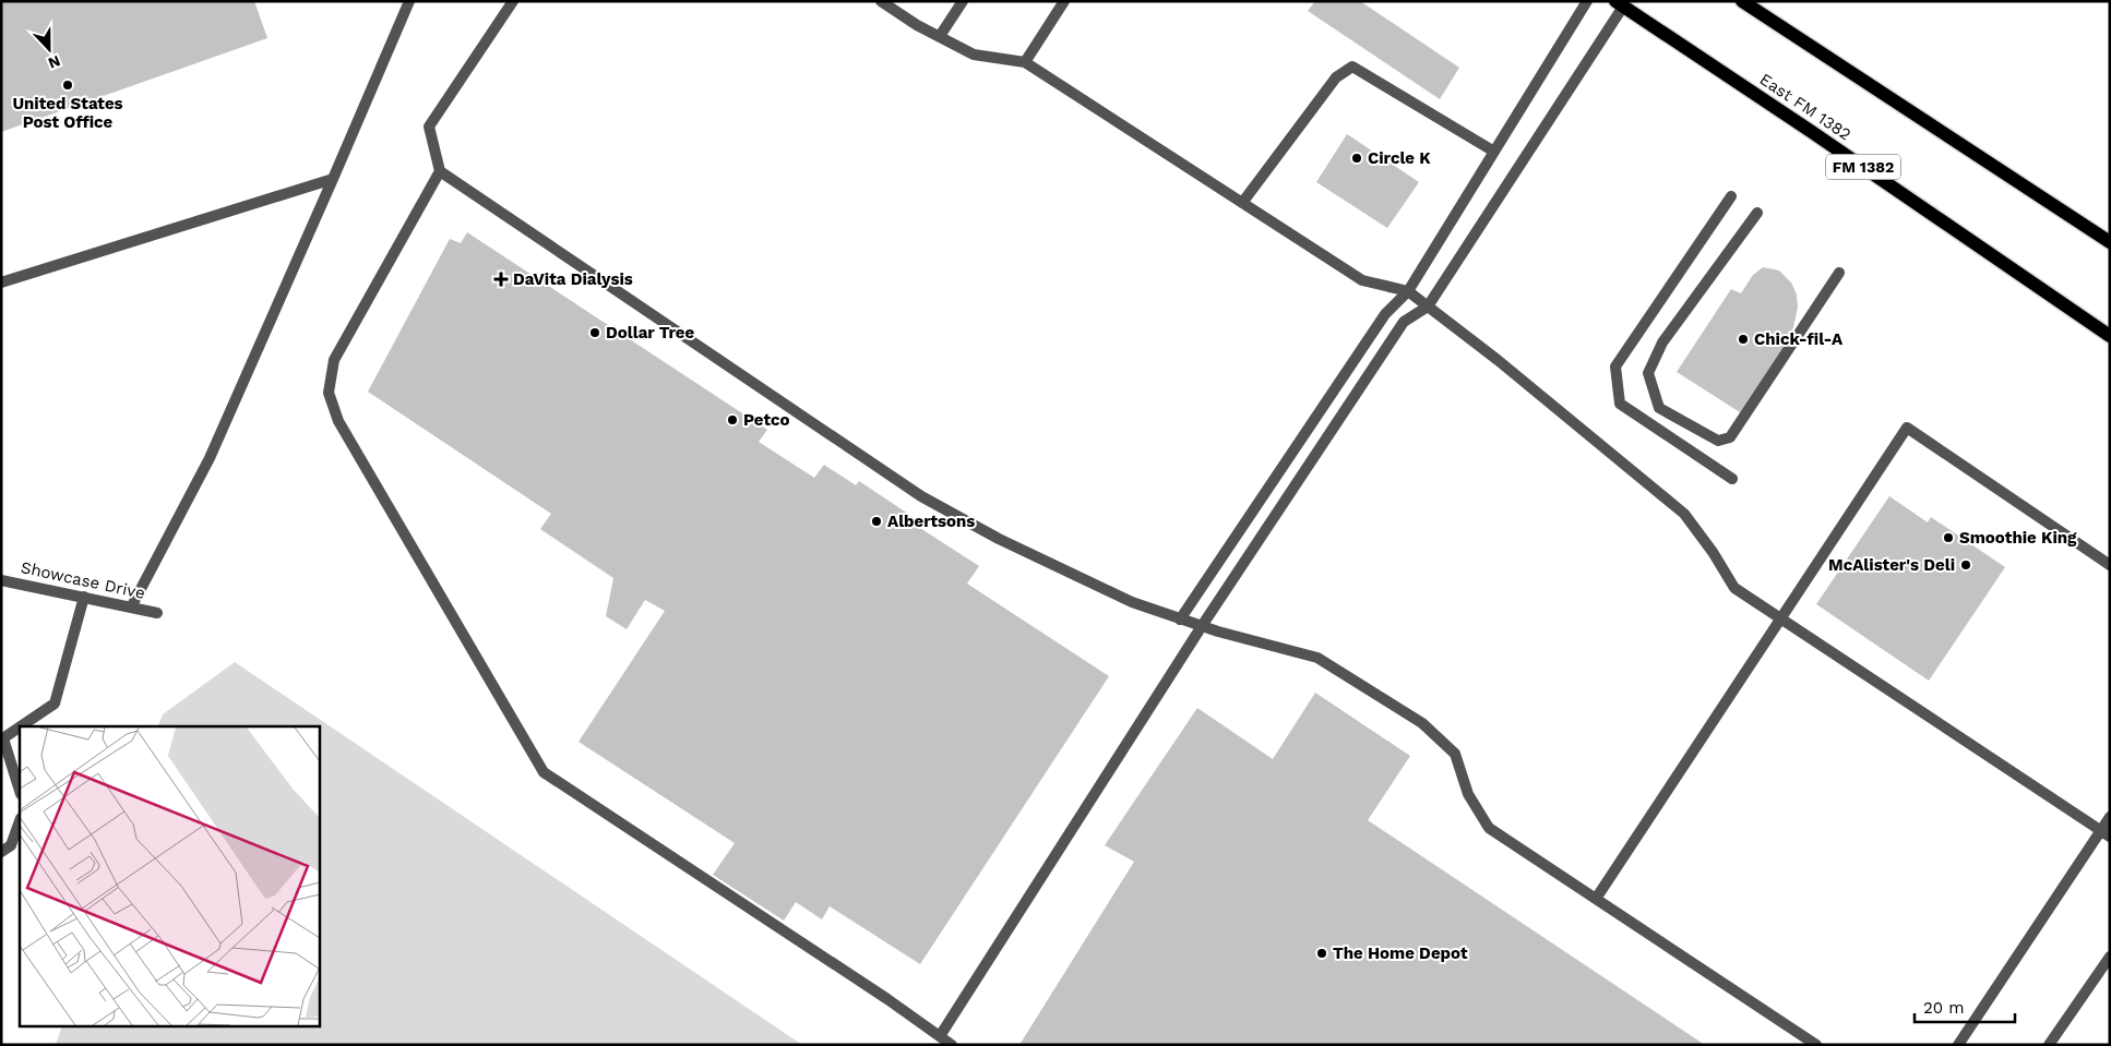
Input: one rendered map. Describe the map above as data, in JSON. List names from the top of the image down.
{
  "streets": {
    "main road": ["East FM 1382", "FM 1382"],
    "lane": ["Showcase Drive"]
  },
  "places": {
    "other": [
      "United States Post Office",
      "Circle K",
      "Dollar Tree",
      "Chick-fil-A",
      "Petco",
      "Albertsons",
      "Smoothie King",
      "McAlister's Deli",
      "The Home Depot"
    ],
    "health": ["DaVita Dialysis"]
  },
  "scale_bar": "20 m",
  "north": "bottom"
}
